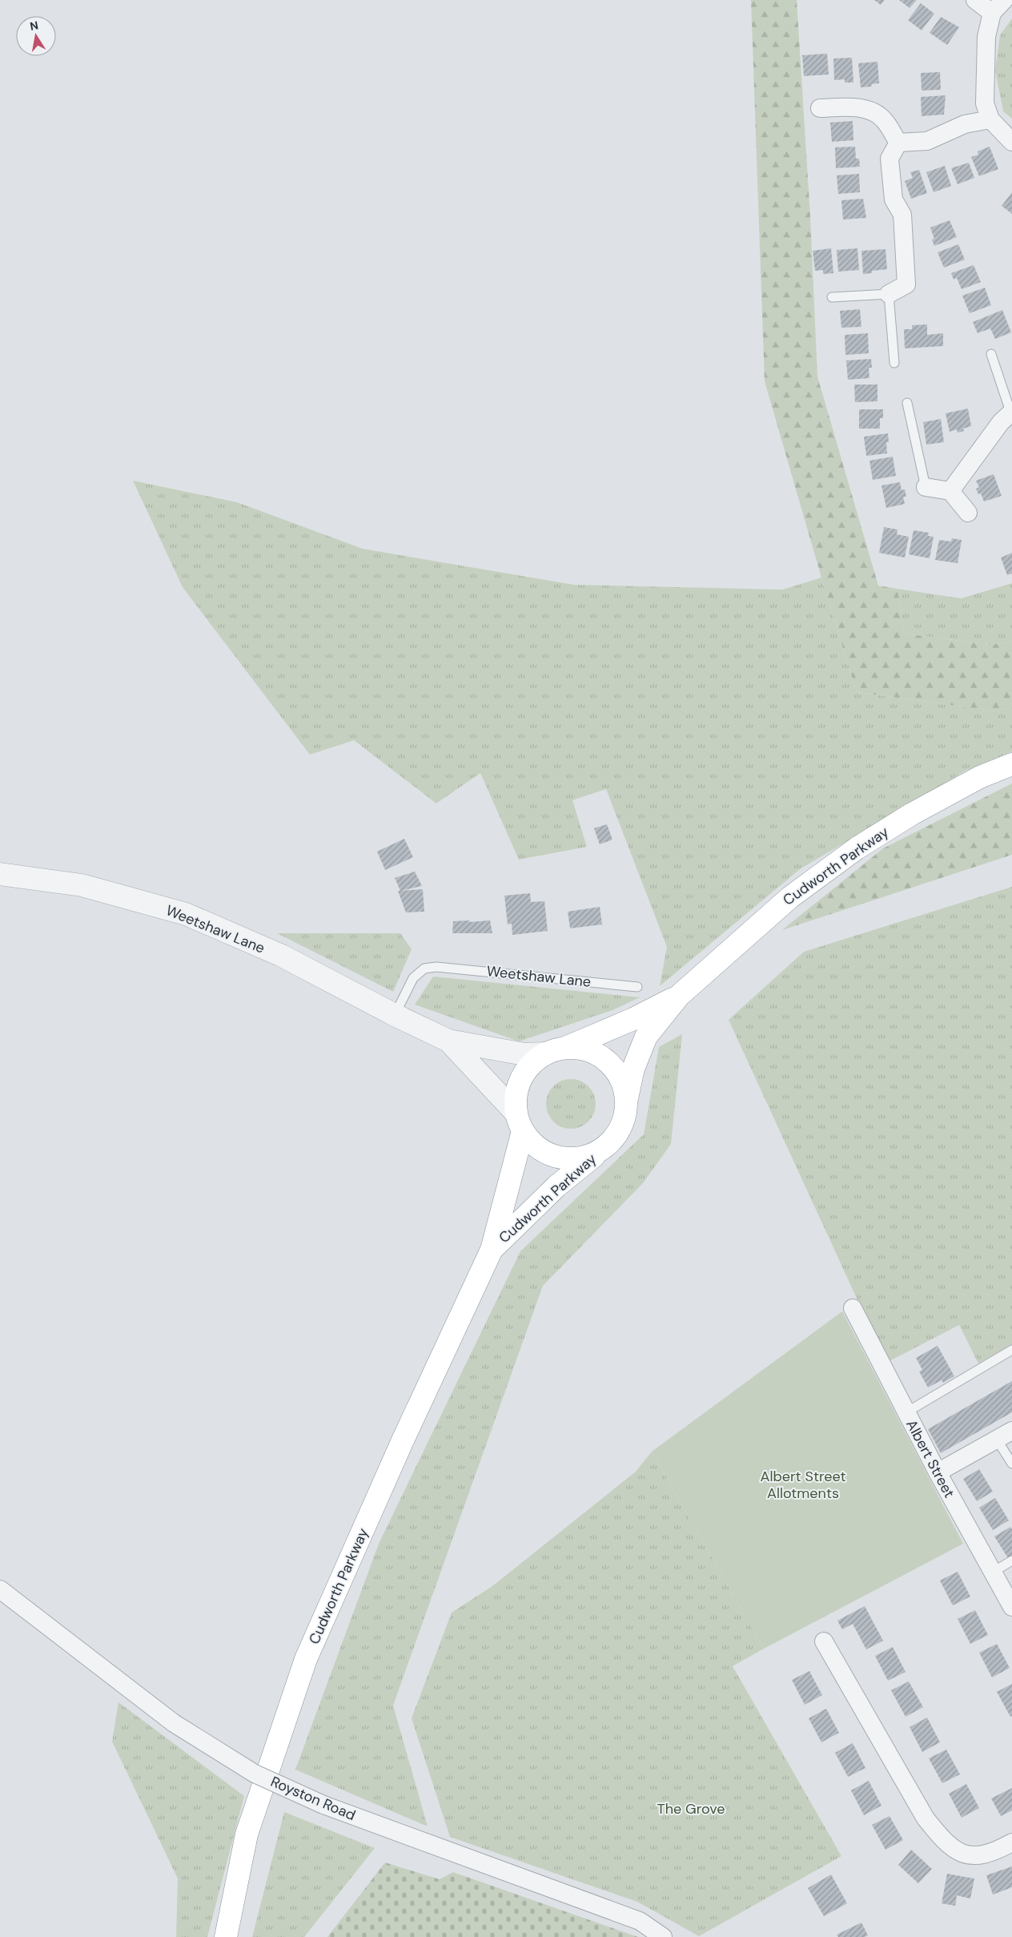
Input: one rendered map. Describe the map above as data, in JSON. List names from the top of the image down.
{
  "streets": {
    "highway": ["Cudworth Parkway"],
    "street": ["Weetshaw Lane", "Albert Street", "Royston Road"]
  },
  "crossings": [
    ["Cudworth Parkway", "Weetshaw Lane"]
  ],
  "parks": ["Albert Street Allotments", "The Grove"],
  "north": "top"
}
